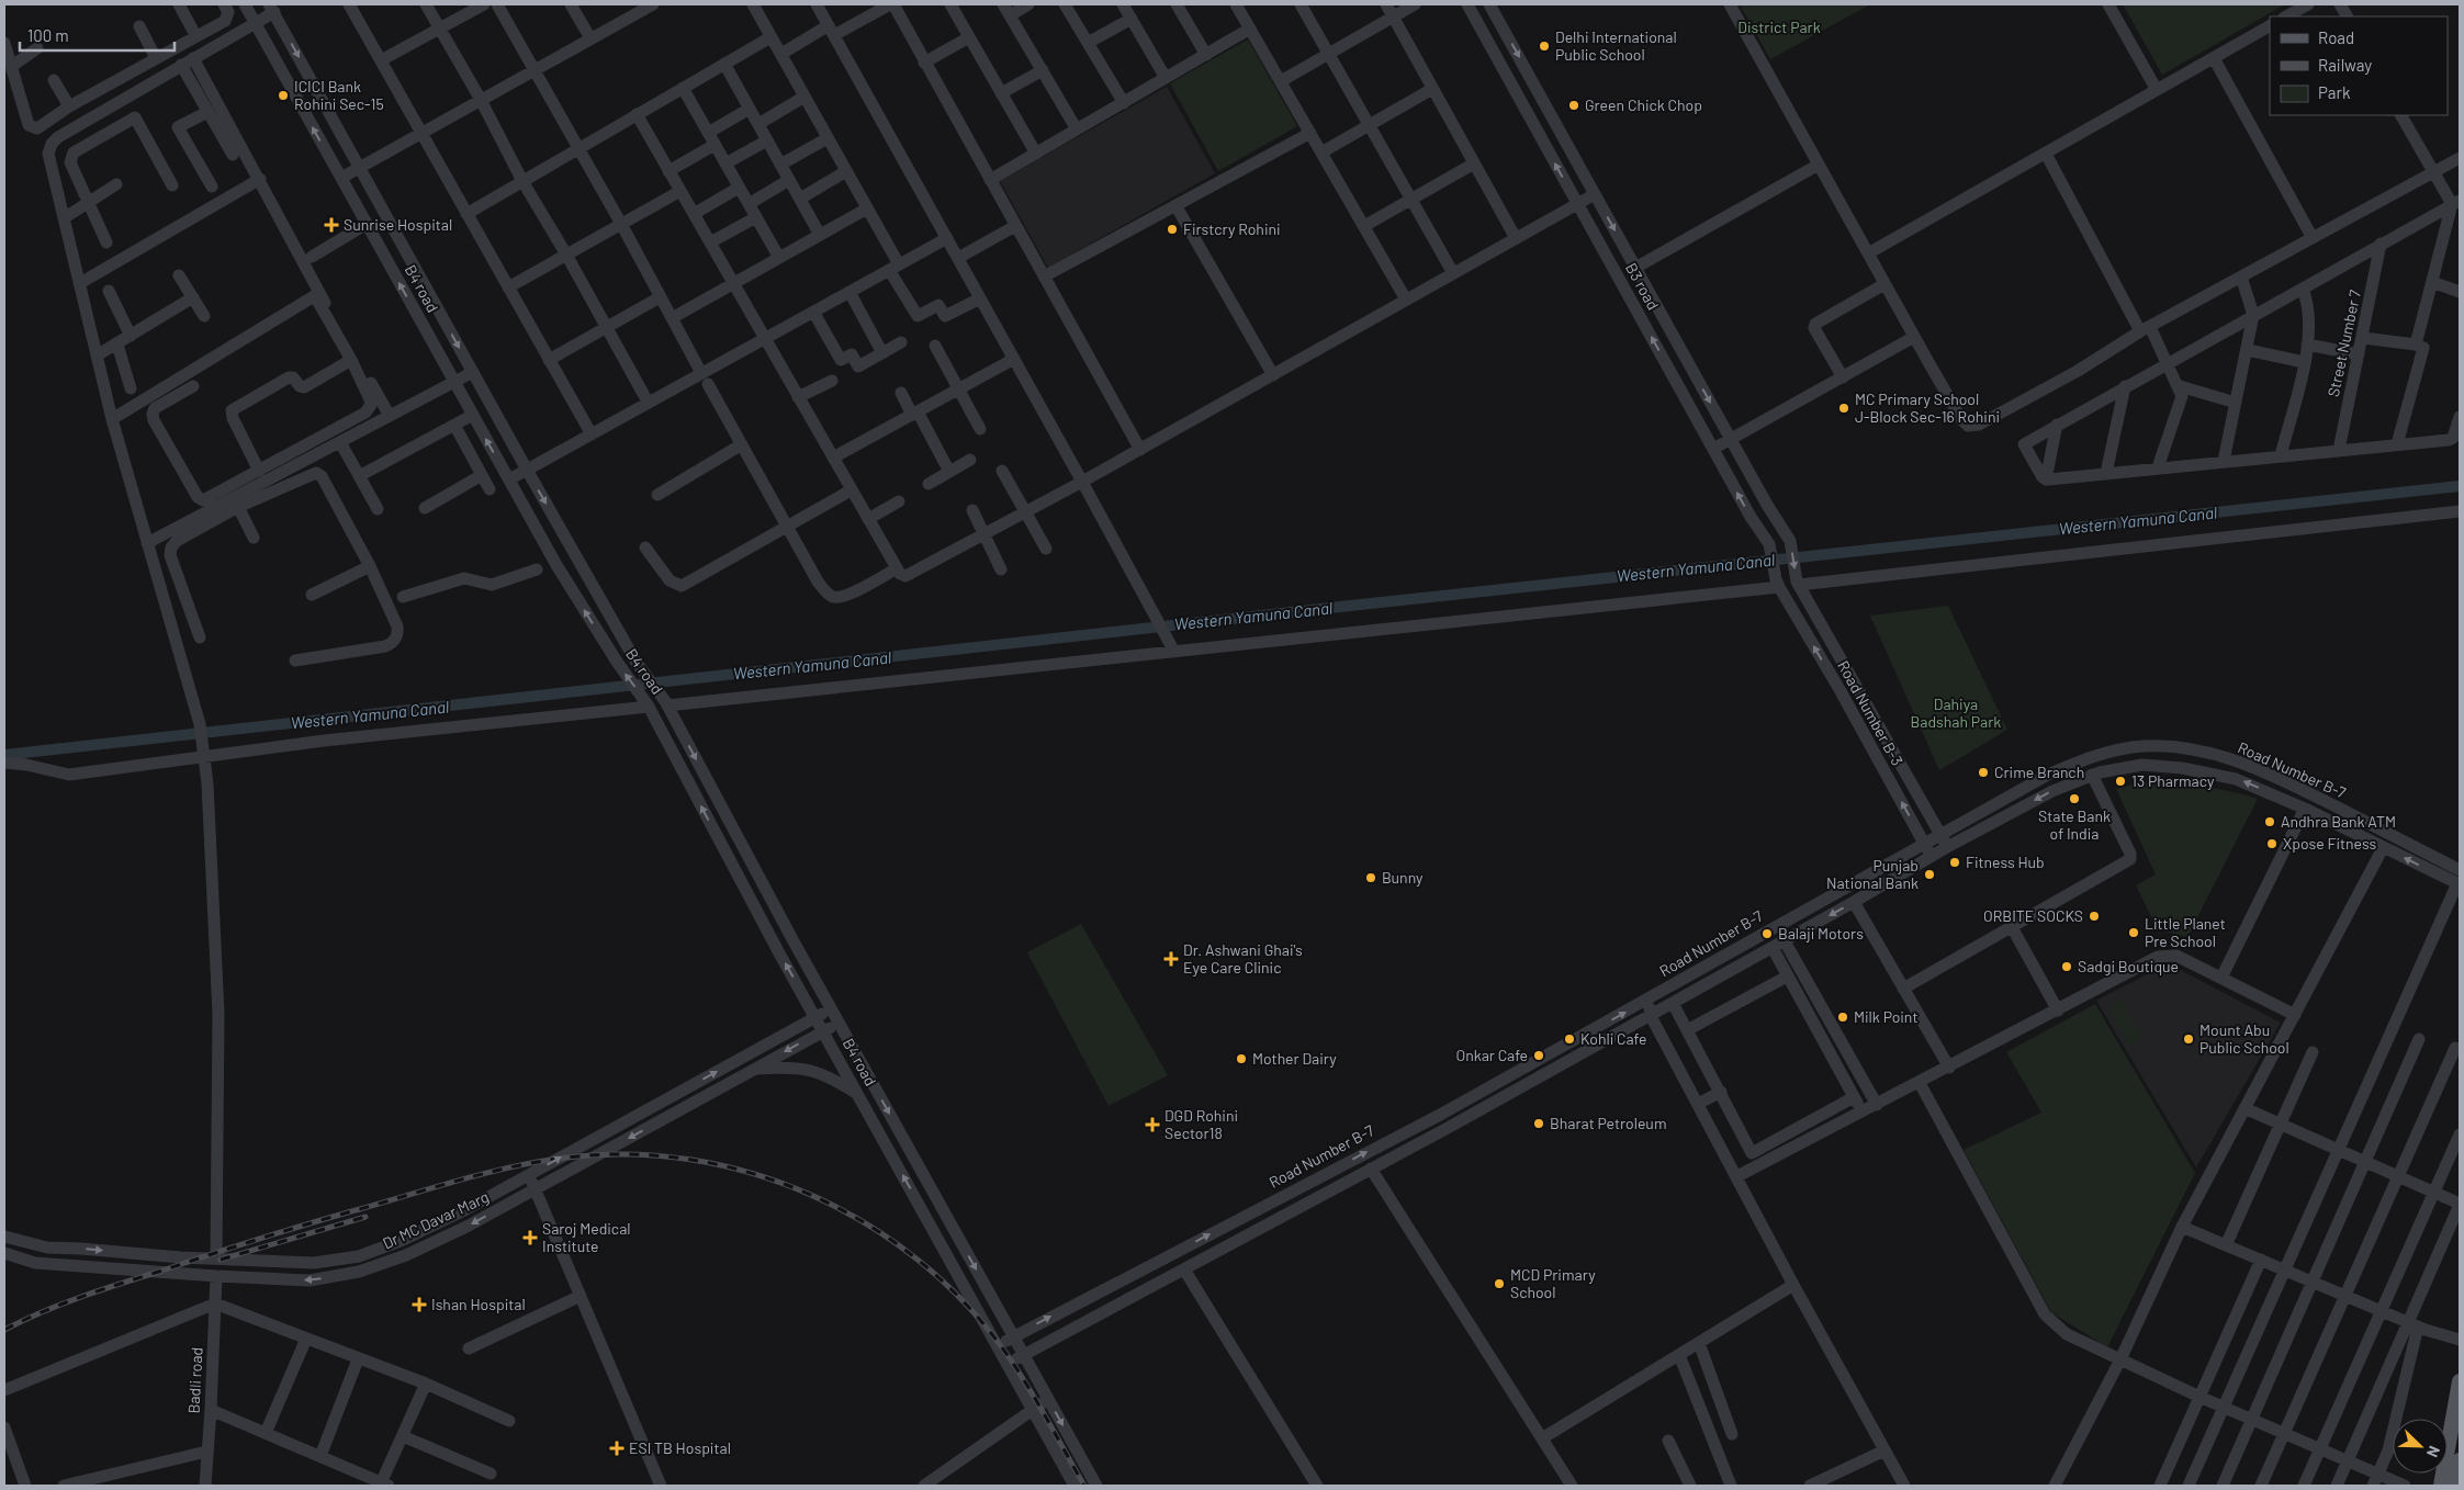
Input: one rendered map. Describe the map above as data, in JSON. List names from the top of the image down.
{
  "streets": {
    "street": [
      "B3 road",
      "B4 road",
      "Street Number 7",
      "Road Number B-3",
      "Road Number B-7",
      "Dr MC Davar Marg",
      "Badli road"
    ]
  },
  "crossings": [
    ["B3 road", "Road Number B-3"],
    ["B4 road", "Road Number B-7"],
    ["B4 road", "Dr MC Davar Marg"],
    ["Road Number B-3", "Road Number B-7"],
    ["Dr MC Davar Marg", "Badli road"]
  ],
  "water": ["Western Yamuna Canal"],
  "parks": ["District Park", "Dahiya Badshah Park"],
  "places": {
    "other": [
      "Delhi International Public School",
      "ICICI Bank Rohini Sec-15",
      "Green Chick Chop",
      "Firstcry Rohini",
      "MC Primary School J-Block Sec-16 Rohini",
      "Crime Branch",
      "13 Pharmacy",
      "State Bank of India",
      "Andhra Bank ATM",
      "Xpose Fitness",
      "Fitness Hub",
      "Punjab National Bank",
      "Bunny",
      "ORBITE SOCKS",
      "Little Planet Pre School",
      "Balaji Motors",
      "Sadgi Boutique",
      "Milk Point",
      "Kohli Cafe",
      "Mount Abu Public School",
      "Onkar Cafe",
      "Mother Dairy",
      "Bharat Petroleum",
      "MCD Primary School"
    ],
    "health": [
      "Sunrise Hospital",
      "Dr. Ashwani Ghai's Eye Care Clinic",
      "DGD Rohini Sector18",
      "Saroj Medical Institute",
      "Ishan Hospital",
      "ESI TB Hospital"
    ]
  },
  "legend": ["Road", "Railway", "Park"],
  "scale_bar": "100 m",
  "north": "bottom right"
}
